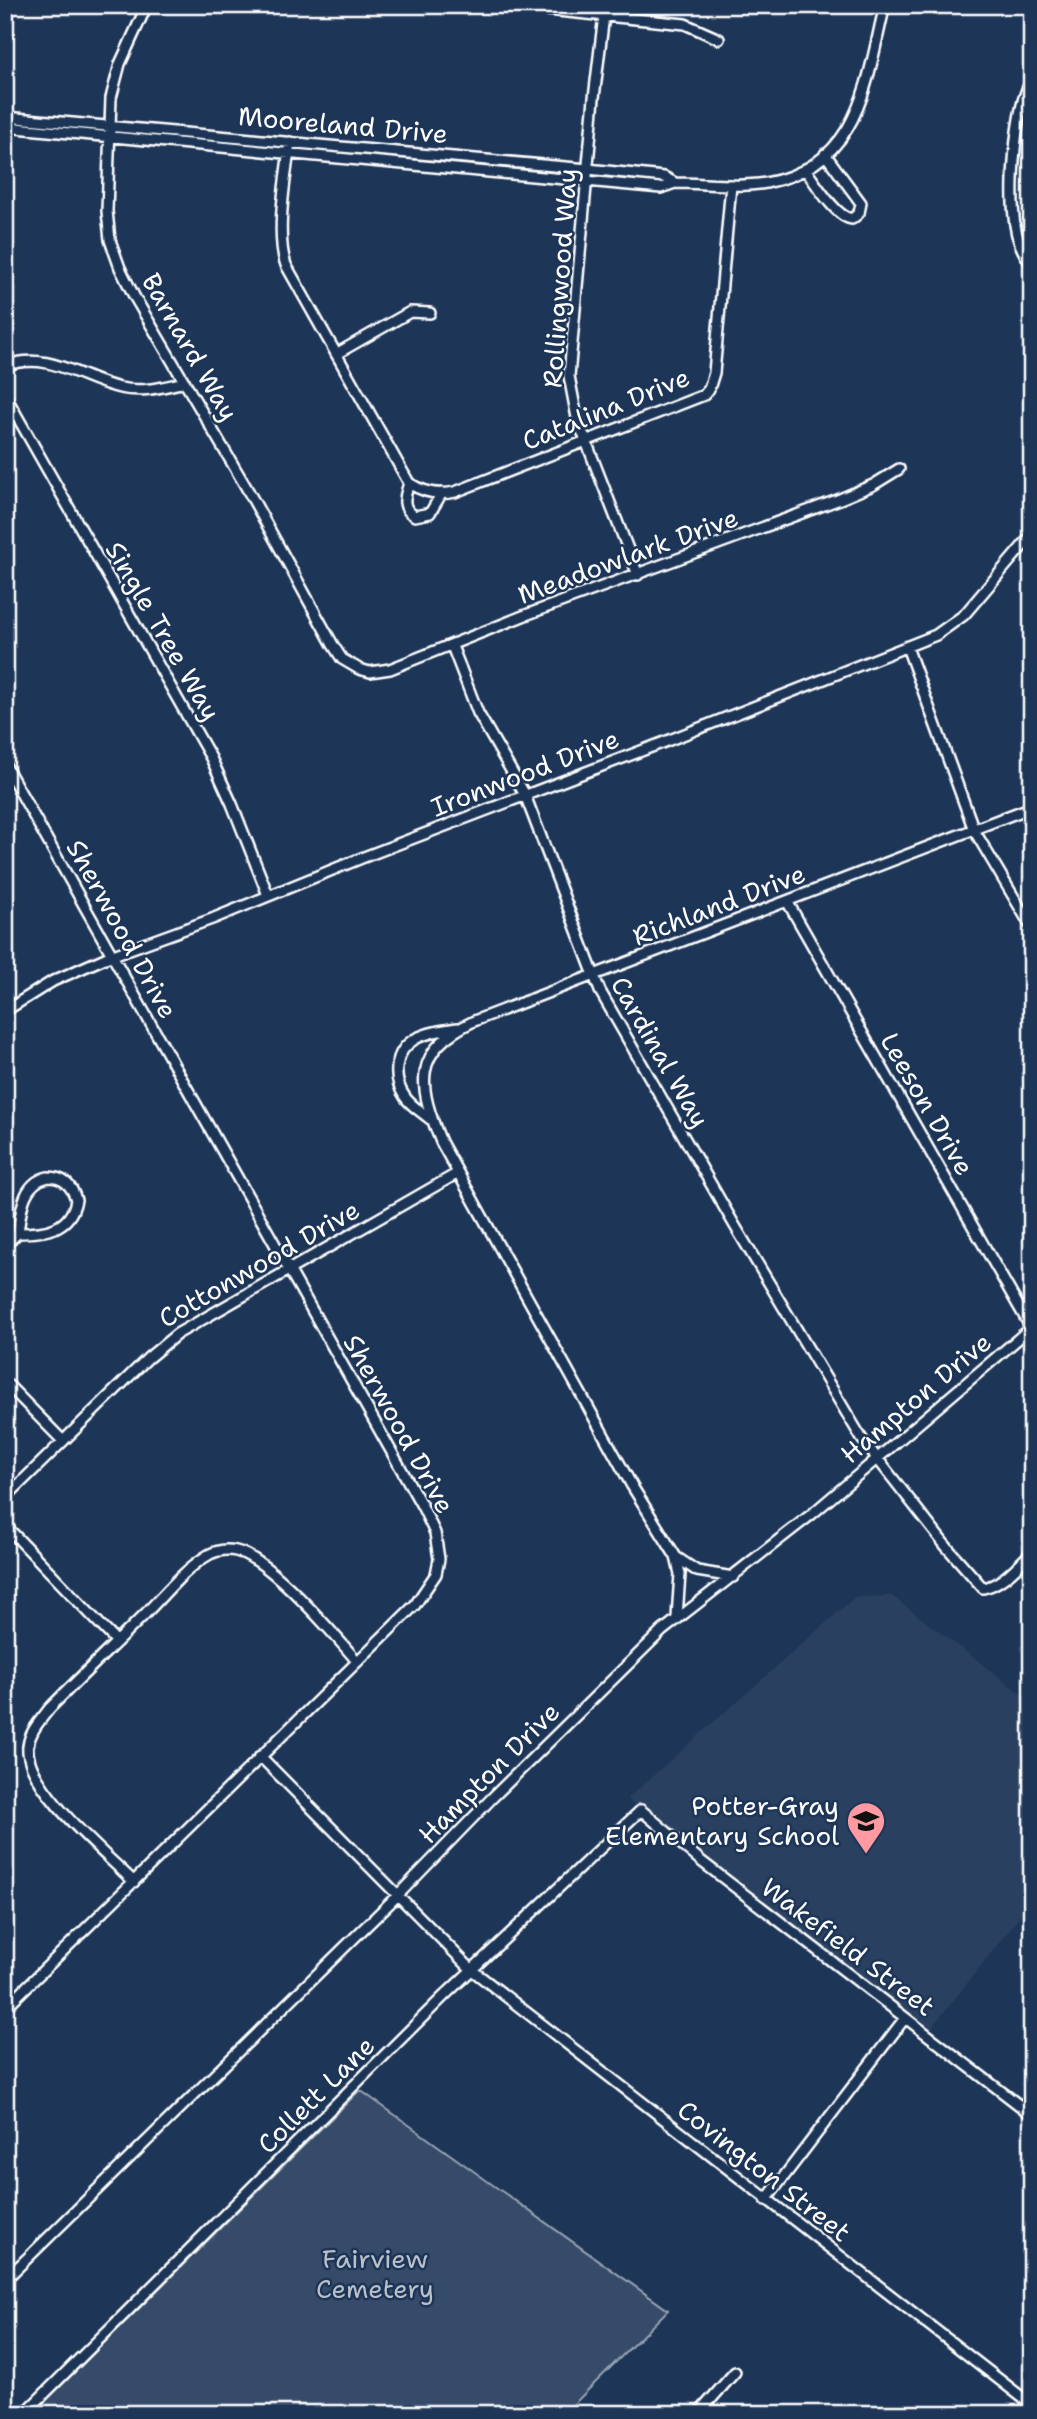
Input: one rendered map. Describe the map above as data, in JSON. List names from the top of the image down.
{
  "streets": {
    "street": [
      "Mooreland Drive",
      "Rollingwood Way",
      "Barnard Way",
      "Catalina Drive",
      "Meadowlark Drive",
      "Single Tree Way",
      "Ironwood Drive",
      "Richland Drive",
      "Sherwood Drive",
      "Cardinal Way",
      "Leeson Drive",
      "Cottonwood Drive",
      "Hampton Drive",
      "Wakefield Street",
      "Collett Lane",
      "Covington Street"
    ]
  },
  "crossings": [
    ["Mooreland Drive", "Rollingwood Way"],
    ["Mooreland Drive", "Barnard Way"],
    ["Mooreland Drive", "Catalina Drive"],
    ["Rollingwood Way", "Catalina Drive"],
    ["Rollingwood Way", "Meadowlark Drive"],
    ["Barnard Way", "Meadowlark Drive"],
    ["Meadowlark Drive", "Cardinal Way"],
    ["Single Tree Way", "Ironwood Drive"],
    ["Ironwood Drive", "Sherwood Drive"],
    ["Ironwood Drive", "Cardinal Way"],
    ["Richland Drive", "Cardinal Way"],
    ["Richland Drive", "Leeson Drive"],
    ["Sherwood Drive", "Cottonwood Drive"],
    ["Sherwood Drive", "Covington Street"],
    ["Cardinal Way", "Hampton Drive"],
    ["Leeson Drive", "Hampton Drive"],
    ["Hampton Drive", "Covington Street"],
    ["Wakefield Street", "Collett Lane"],
    ["Collett Lane", "Covington Street"]
  ],
  "parks": ["Fairview Cemetery"],
  "places": {
    "school or university": ["Potter-Gray Elementary School"]
  }
}
